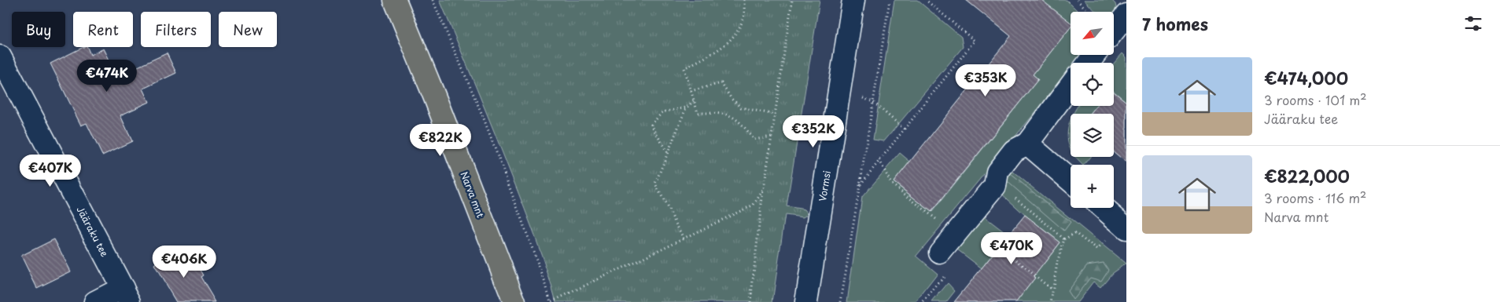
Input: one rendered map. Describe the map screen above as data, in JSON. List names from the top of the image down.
{
  "streets": {
    "main road": ["Narva mnt"],
    "street": ["Vormsi", "Jääraku tee"]
  },
  "north": "bottom left",
  "page": {
    "heading": "7 homes",
    "map_buttons": "+",
    "chip": [
      "Buy",
      "Rent",
      "Filters",
      "New"
    ],
    "list": [
      {
        "name": "€474,000",
        "note": "3 rooms · 101 m² · Jääraku tee"
      },
      {
        "name": "€822,000",
        "note": "3 rooms · 116 m² · Narva mnt"
      }
    ],
    "price": [
      "€474K",
      "€353K",
      "€352K",
      "€822K",
      "€407K",
      "€470K",
      "€406K"
    ]
  }
}
